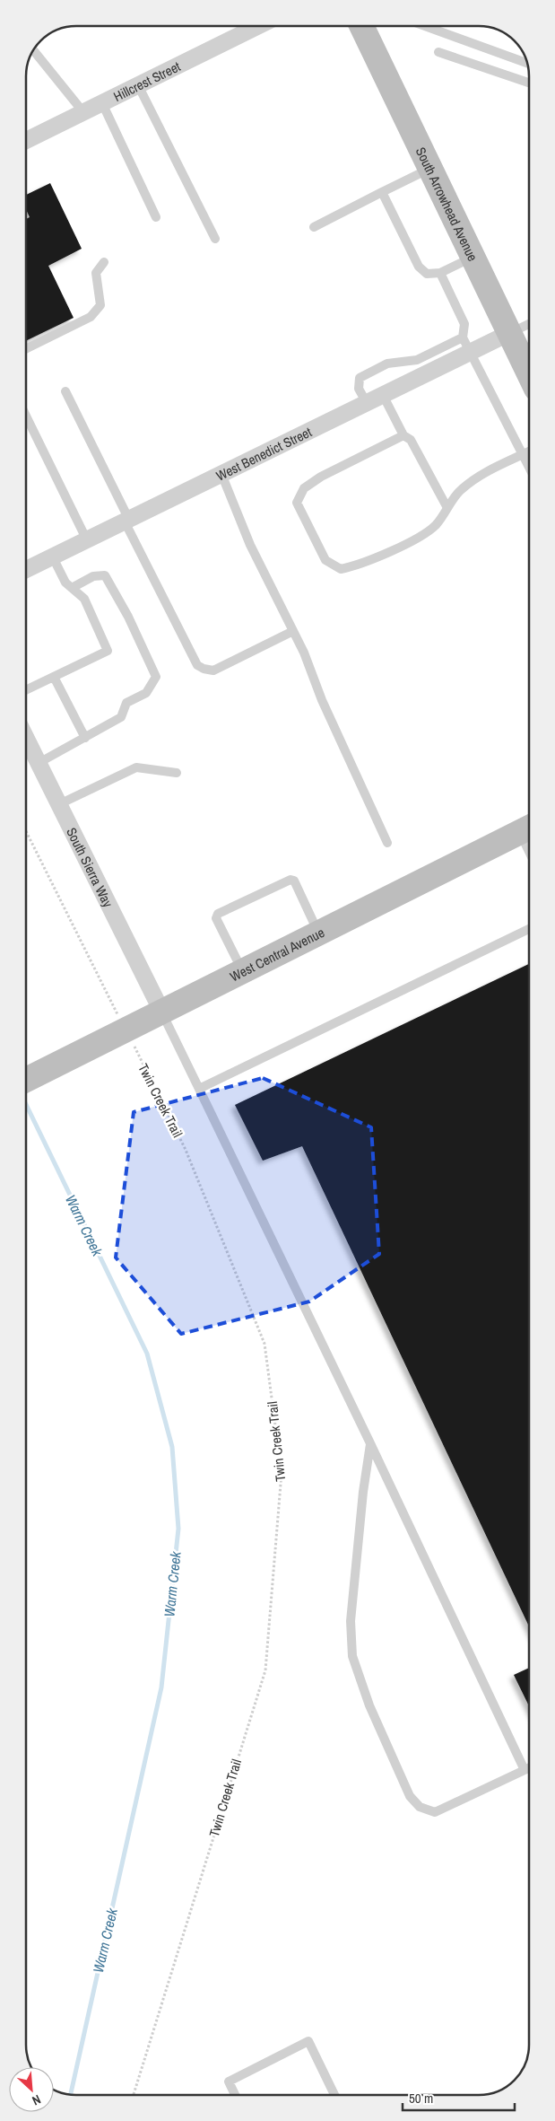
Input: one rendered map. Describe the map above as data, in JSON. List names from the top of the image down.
{
  "streets": {
    "street": [
      "Hillcrest Street",
      "South Arrowhead Avenue",
      "West Benedict Street",
      "South Sierra Way",
      "West Central Avenue"
    ],
    "path": ["Twin Creek Trail"]
  },
  "crossings": [
    ["South Arrowhead Avenue", "West Benedict Street"],
    ["South Sierra Way", "West Central Avenue"],
    ["West Central Avenue", "Twin Creek Trail"]
  ],
  "water": ["Warm Creek"],
  "scale_bar": "50 m",
  "north": "bottom right"
}
